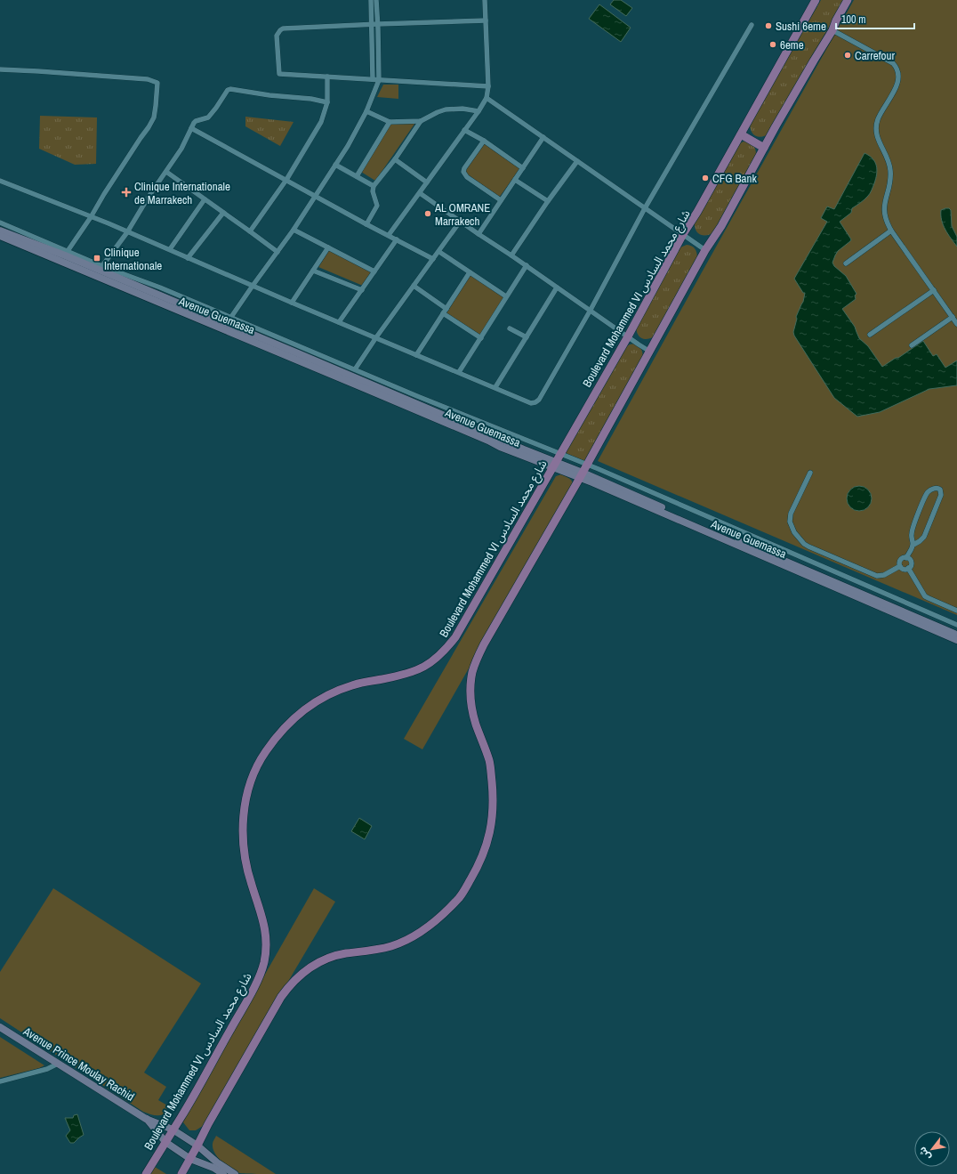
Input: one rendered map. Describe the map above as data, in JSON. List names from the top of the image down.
{
  "streets": {
    "main road": ["Boulevard Mohammed VI شارع محمد السادس", "Avenue Guemassa", "Avenue Prince Moulay Rachid"]
  },
  "crossings": [
    ["Boulevard Mohammed VI شارع محمد السادس", "Avenue Guemassa"],
    ["Boulevard Mohammed VI شارع محمد السادس", "Avenue Prince Moulay Rachid"]
  ],
  "places": {
    "other": [
      "Sushi 6eme",
      "6eme",
      "Carrefour",
      "CFG Bank",
      "AL OMRANE Marrakech"
    ],
    "health": ["Clinique Internationale de Marrakech"],
    "transit": ["Clinique Internationale"]
  },
  "scale_bar": "100 m",
  "north": "bottom left"
}
